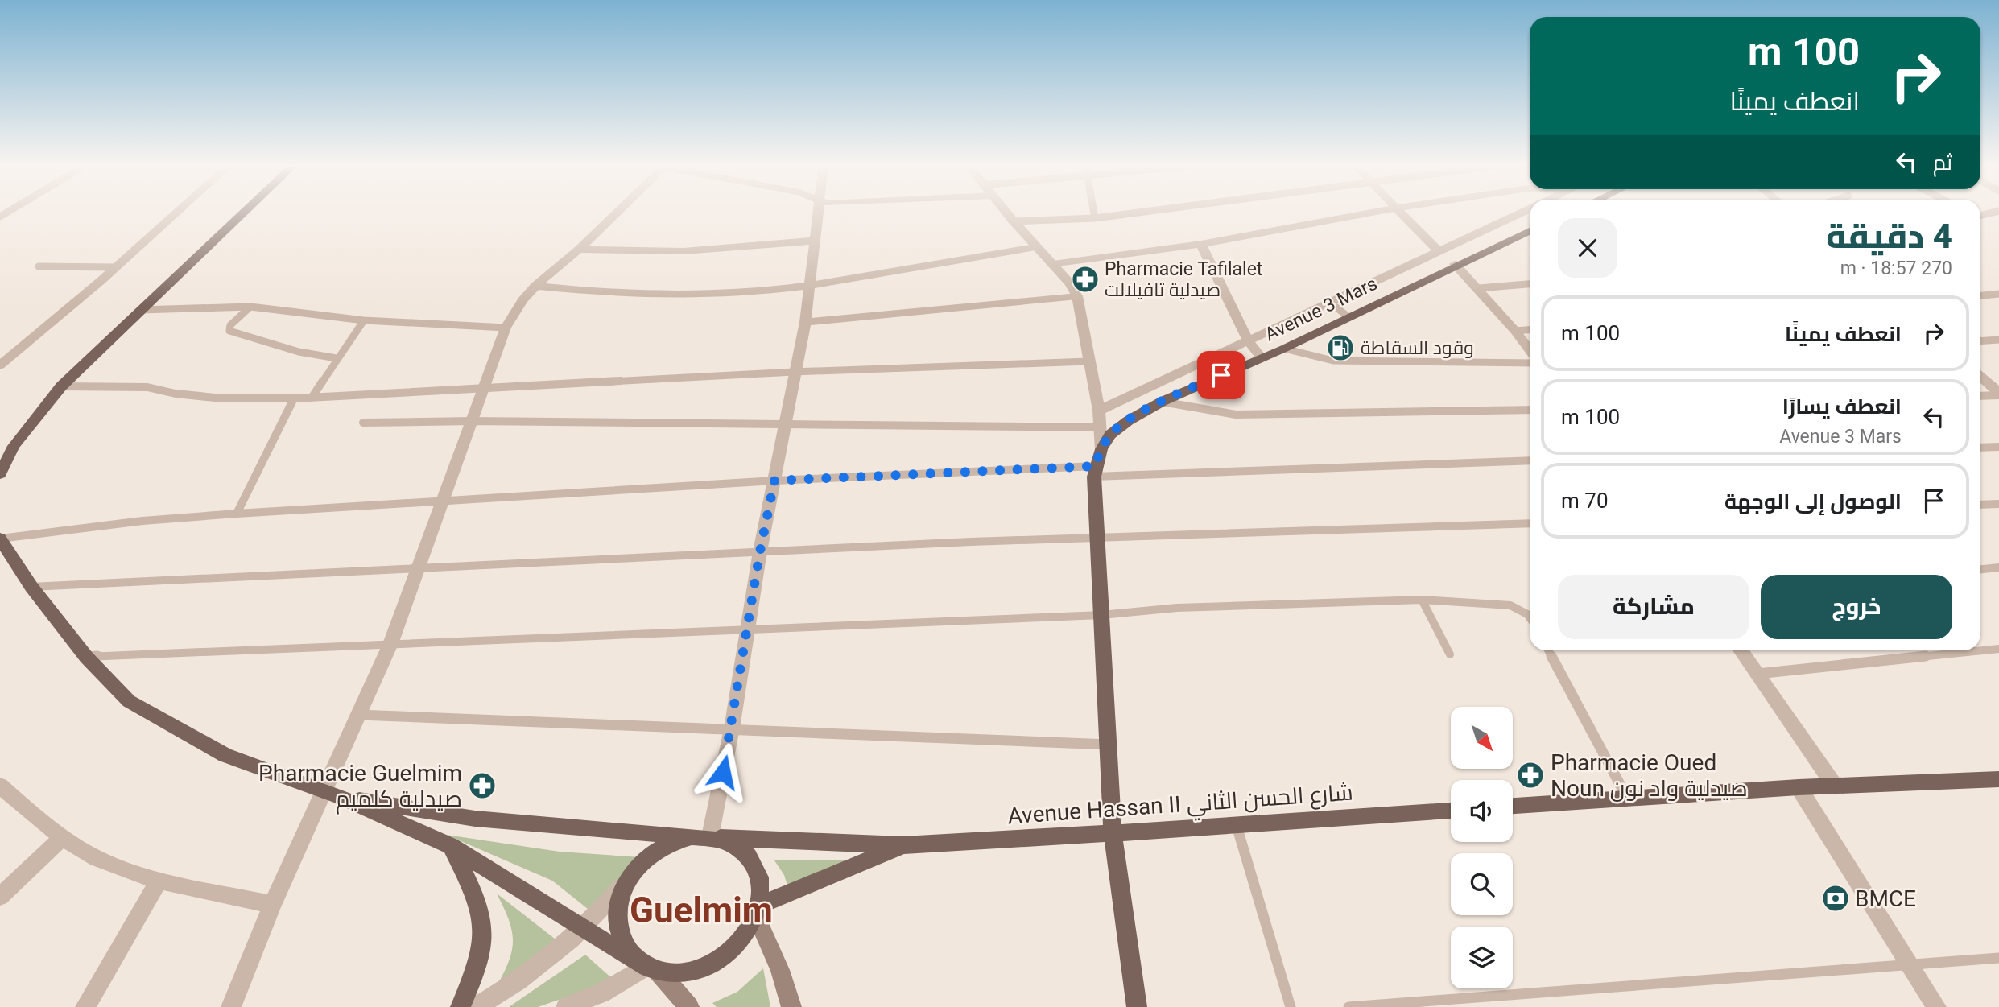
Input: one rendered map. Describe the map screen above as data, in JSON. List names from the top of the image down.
{
  "streets": {
    "main road": ["Avenue 3 Mars", "Avenue Hassan II شارع الحسن الثاني"]
  },
  "districts": ["Guelmim"],
  "places": {
    "pharmacy": ["Pharmacie Tafilalet صيدلية تافيلالت", "Pharmacie Oued Noun صيدلية واد نون", "Pharmacie Guelmim صيدلية كلميم"],
    "fuel station": ["وقود السقاطة"],
    "bank": ["BMCE"]
  },
  "north": "bottom right",
  "page": {
    "turn": ["100 m", "انعطف يمينًا"],
    "then": "ثم",
    "heading": ["4 دقيقة", "270 m · 18:57"],
    "list": [
      {
        "name": "انعطف يمينًا",
        "value": "100 m"
      },
      {
        "name": "انعطف يسارًا",
        "note": "Avenue 3 Mars",
        "value": "100 m"
      },
      {
        "name": "الوصول إلى الوجهة",
        "value": "70 m"
      }
    ],
    "buttons": ["خروج", "مشاركة"]
  }
}
